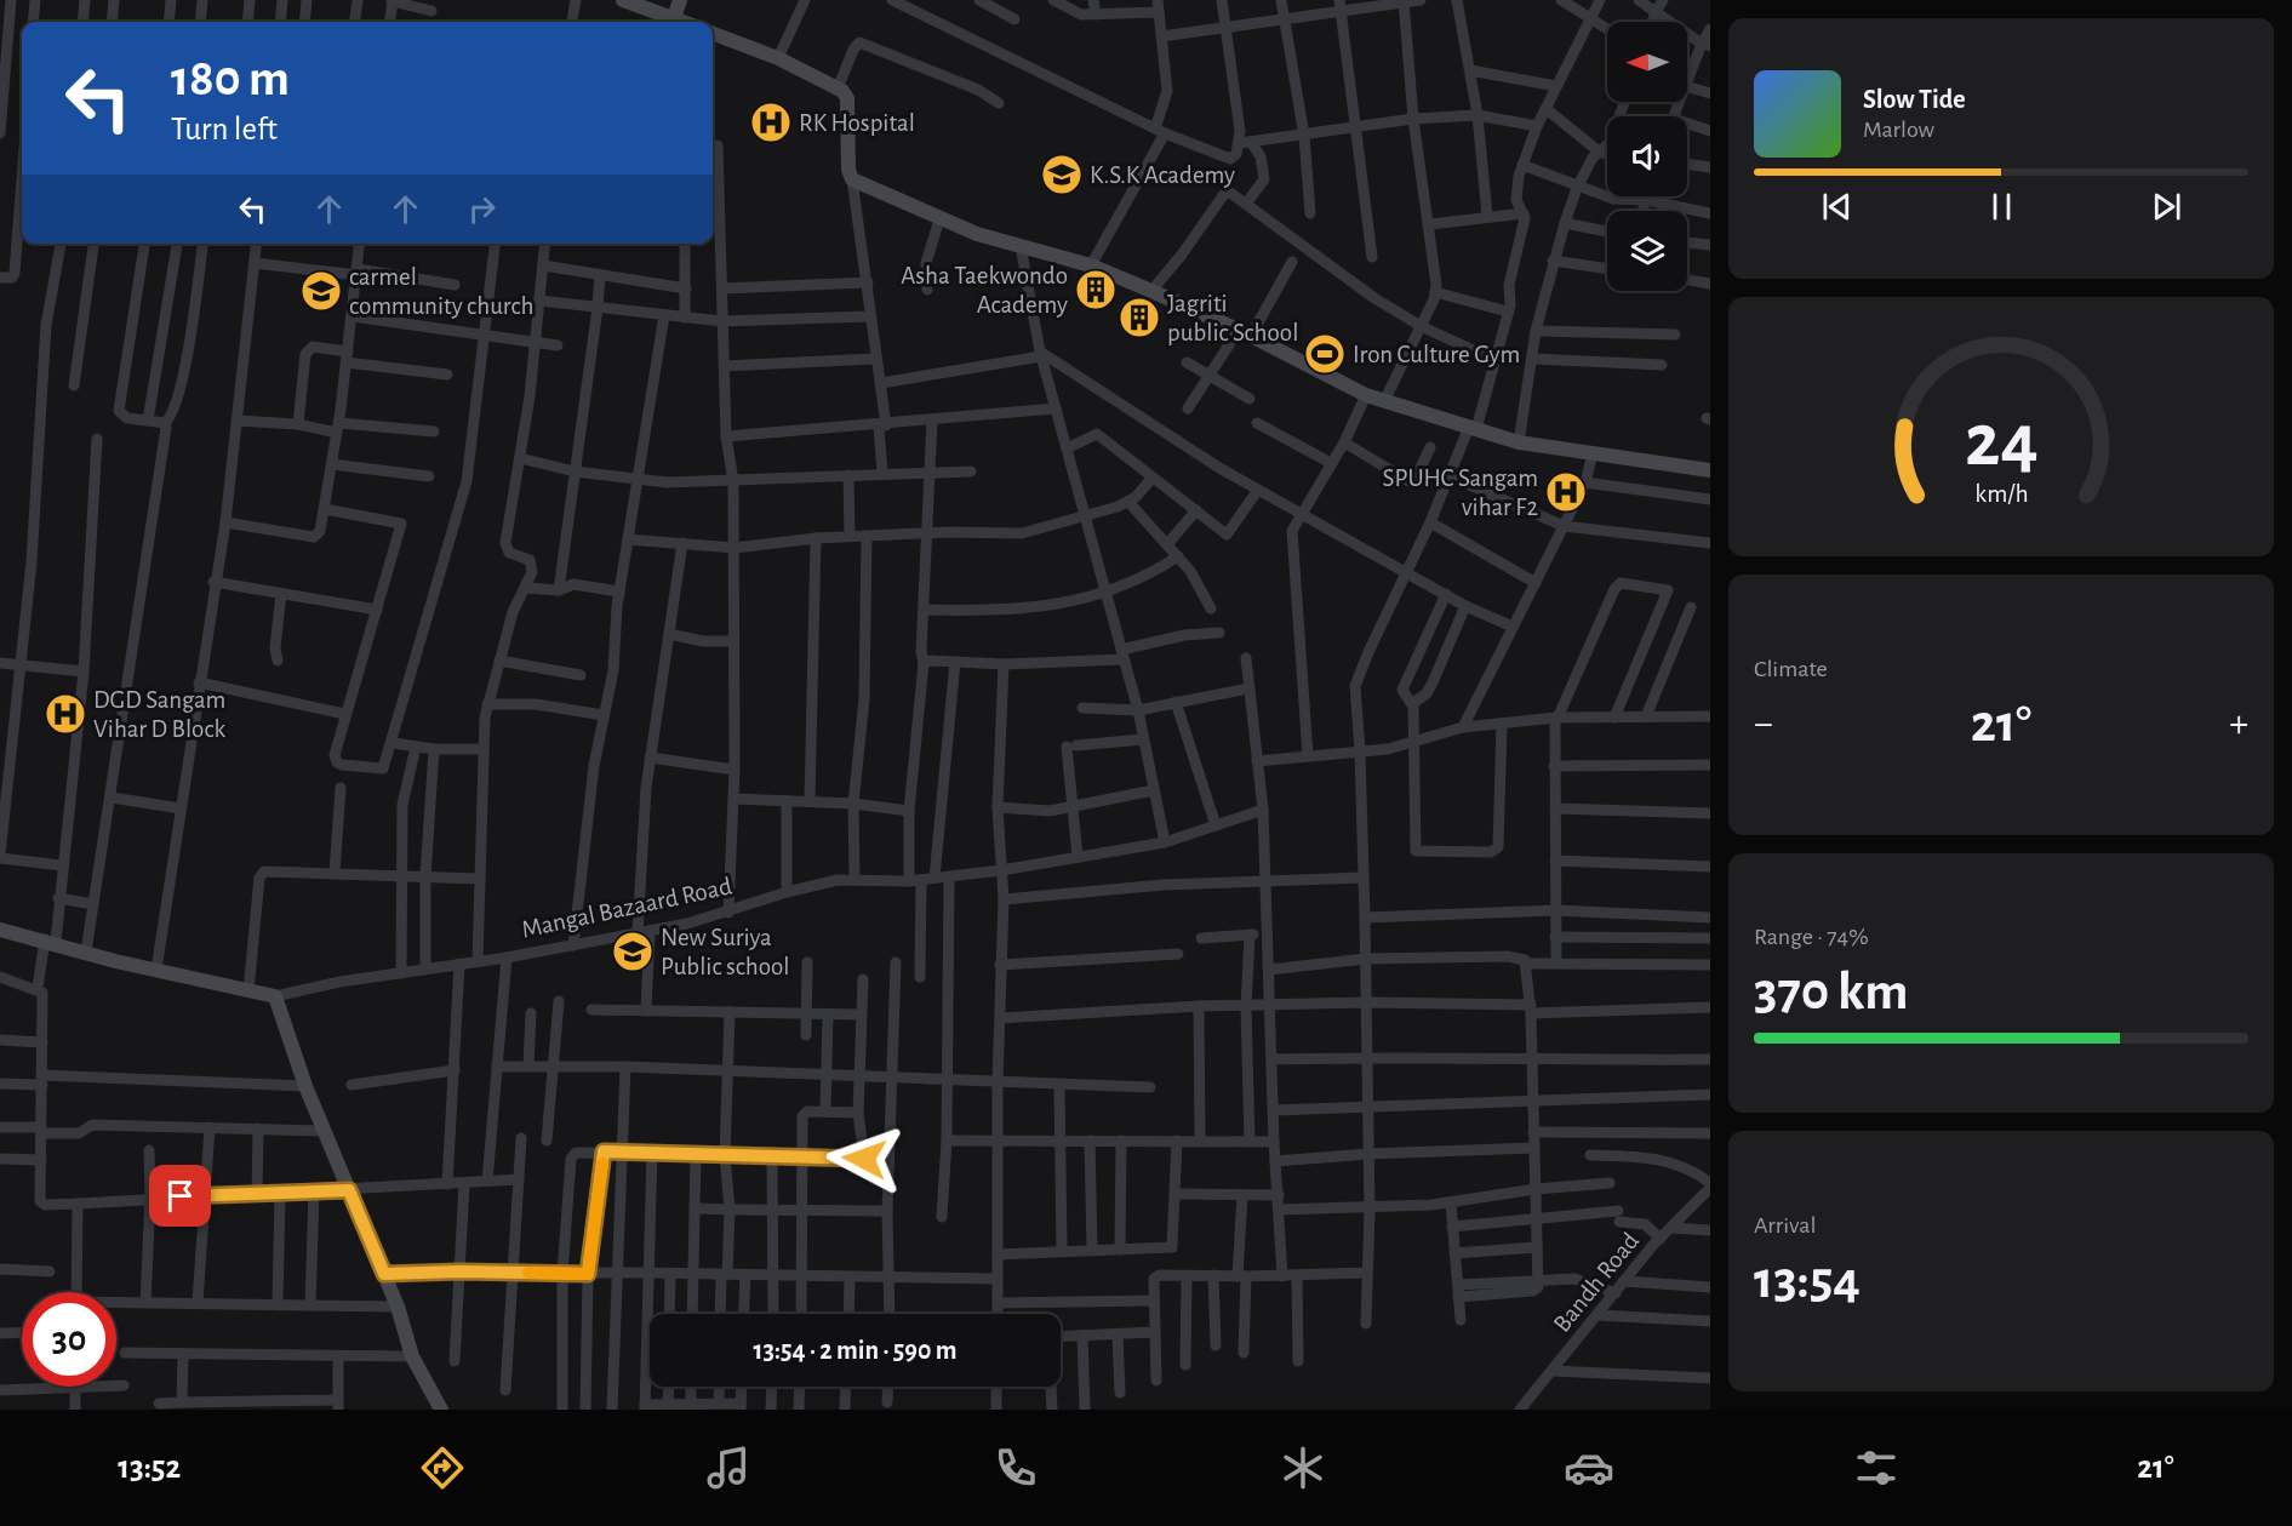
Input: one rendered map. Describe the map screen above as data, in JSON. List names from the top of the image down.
{
  "streets": {
    "street": ["Mangal Bazaard Road", "Bandh Road"]
  },
  "places": {
    "hospital": ["RK Hospital", "SPUHC Sangam vihar F2", "DGD Sangam Vihar D Block"],
    "school or university": ["K.S.K Academy", "carmel community church", "New Suriya Public school"],
    "building": ["Asha Taekwondo Academy", "Jagriti public School"],
    "sports": ["Iron Culture Gym"]
  },
  "north": "left",
  "page": {
    "turn": ["180 m", "Turn left"],
    "song": ["Slow Tide", "Marlow"],
    "tile": [
      "Climate",
      ["Range · 74%", "370 km"],
      ["Arrival", "13:54"]
    ],
    "heat": ["−", "21°", "+"],
    "limit": "30",
    "trip": "13:54 · 2 min · 590 m",
    "tabs": ["13:52", "21°"],
    "gauge": ["24", "km/h"]
  }
}
